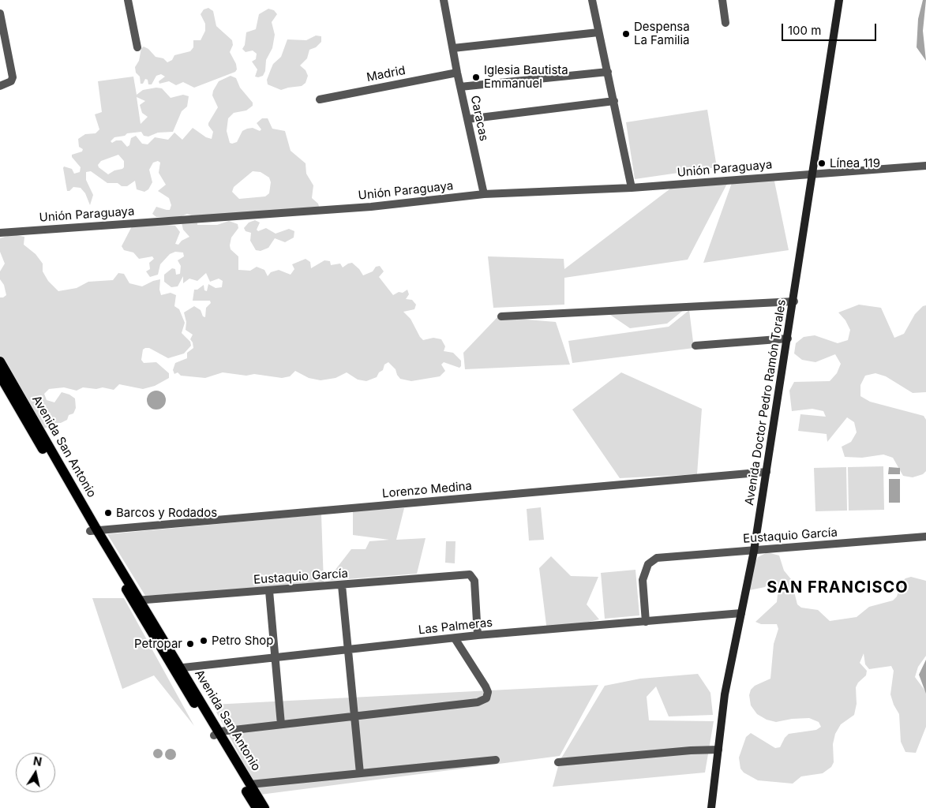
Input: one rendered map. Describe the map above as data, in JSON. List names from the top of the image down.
{
  "streets": {
    "main road": ["Avenida San Antonio"],
    "street": [
      "Madrid",
      "Caracas",
      "Unión Paraguaya",
      "Avenida Doctor Pedro Ramón Torales",
      "Lorenzo Medina",
      "Eustaquio García",
      "Las Palmeras"
    ]
  },
  "crossings": [
    ["Madrid", "Caracas"],
    ["Caracas", "Unión Paraguaya"],
    ["Unión Paraguaya", "Avenida Doctor Pedro Ramón Torales"],
    ["Avenida Doctor Pedro Ramón Torales", "Lorenzo Medina"],
    ["Avenida Doctor Pedro Ramón Torales", "Eustaquio García"],
    ["Avenida Doctor Pedro Ramón Torales", "Las Palmeras"],
    ["Avenida San Antonio", "Lorenzo Medina"],
    ["Avenida San Antonio", "Eustaquio García"],
    ["Avenida San Antonio", "Las Palmeras"],
    ["Eustaquio García", "Las Palmeras"]
  ],
  "districts": ["SAN FRANCISCO"],
  "places": [
    "Despensa La Familia",
    "Iglesia Bautista Emmanuel",
    "Línea 119",
    "Barcos y Rodados",
    "Petro Shop",
    "Petropar"
  ],
  "scale_bar": "100 m",
  "north": "top"
}
